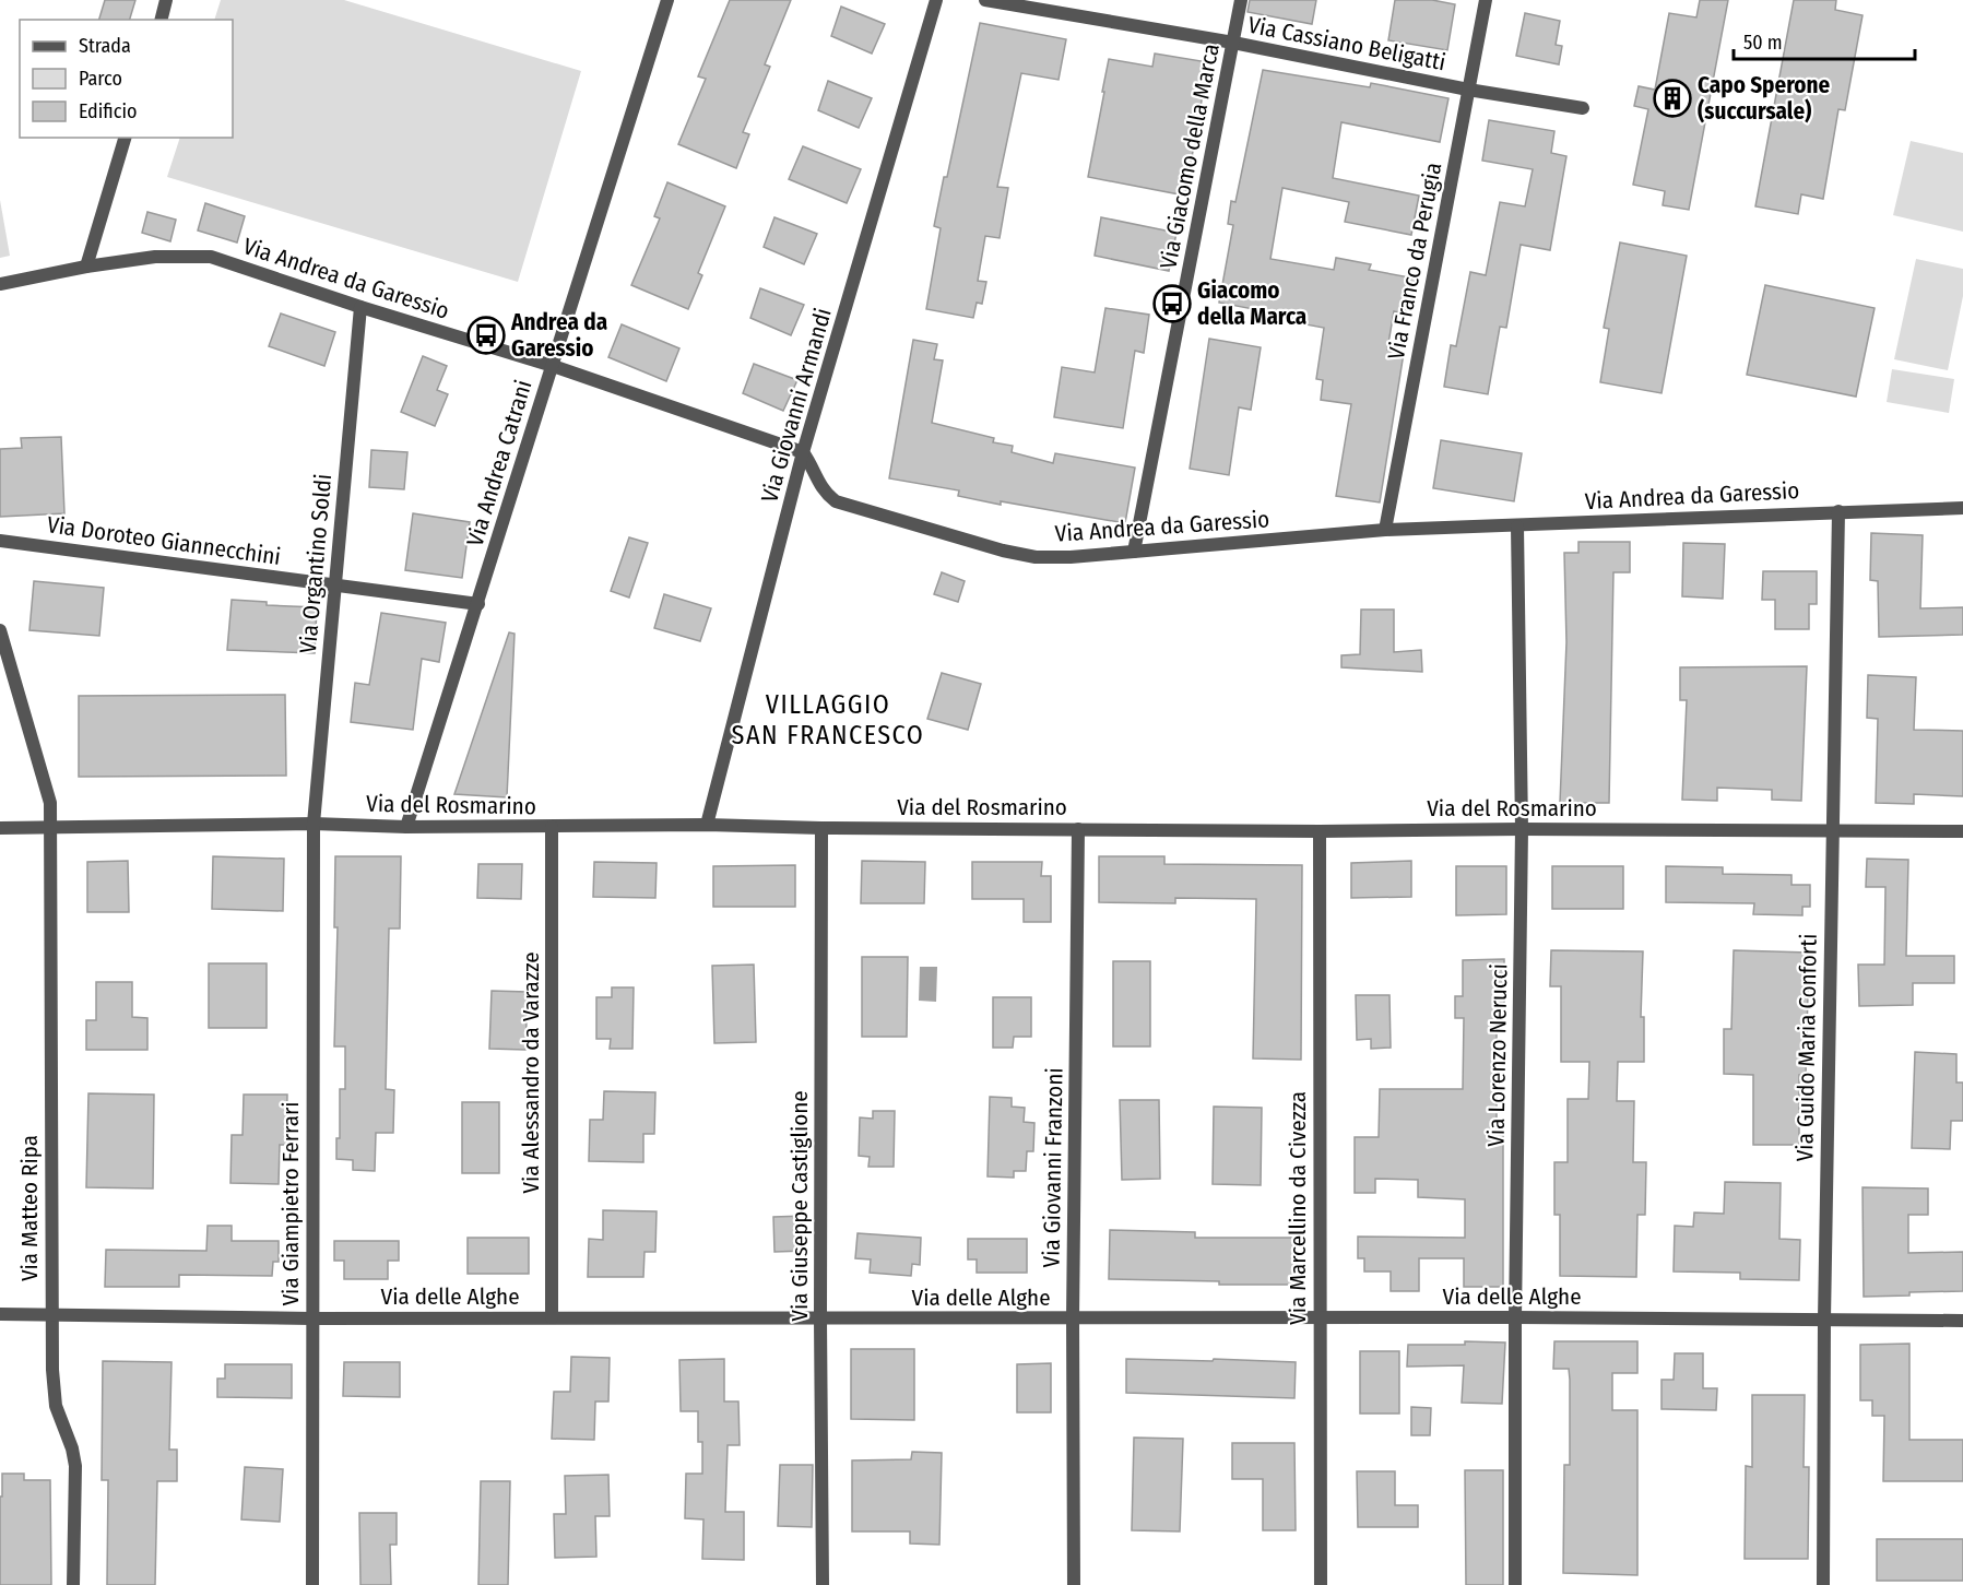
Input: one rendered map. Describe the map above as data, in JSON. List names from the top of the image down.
{
  "streets": {
    "street": [
      "Via Cassiano Beligatti",
      "Via Giacomo della Marca",
      "Via Franco da Perugia",
      "Via Andrea da Garessio",
      "Via Giovanni Armandi",
      "Via Andrea Catrani",
      "Via Doroteo Giannecchini",
      "Via Organtino Soldi",
      "Via del Rosmarino",
      "Via Guido Maria Conforti",
      "Via Lorenzo Nerucci",
      "Via Alessandro da Varazze",
      "Via Giovanni Franzoni",
      "Via Giampietro Ferrari",
      "Via Giuseppe Castiglione",
      "Via Matteo Ripa",
      "Via Marcellino da Civezza",
      "Via delle Alghe"
    ]
  },
  "crossings": [
    ["Via Cassiano Beligatti", "Via Giacomo della Marca"],
    ["Via Cassiano Beligatti", "Via Franco da Perugia"],
    ["Via Giacomo della Marca", "Via Andrea da Garessio"],
    ["Via Franco da Perugia", "Via Andrea da Garessio"],
    ["Via Andrea da Garessio", "Via Giovanni Armandi"],
    ["Via Andrea da Garessio", "Via Andrea Catrani"],
    ["Via Andrea da Garessio", "Via Organtino Soldi"],
    ["Via Andrea da Garessio", "Via Guido Maria Conforti"],
    ["Via Andrea da Garessio", "Via Lorenzo Nerucci"],
    ["Via Giovanni Armandi", "Via del Rosmarino"],
    ["Via Andrea Catrani", "Via Doroteo Giannecchini"],
    ["Via Andrea Catrani", "Via del Rosmarino"],
    ["Via Doroteo Giannecchini", "Via Organtino Soldi"],
    ["Via Organtino Soldi", "Via del Rosmarino"],
    ["Via Organtino Soldi", "Via Giampietro Ferrari"],
    ["Via del Rosmarino", "Via Guido Maria Conforti"],
    ["Via del Rosmarino", "Via Lorenzo Nerucci"],
    ["Via del Rosmarino", "Via Alessandro da Varazze"],
    ["Via del Rosmarino", "Via Giovanni Franzoni"],
    ["Via del Rosmarino", "Via Giampietro Ferrari"],
    ["Via del Rosmarino", "Via Giuseppe Castiglione"],
    ["Via del Rosmarino", "Via Matteo Ripa"],
    ["Via del Rosmarino", "Via Marcellino da Civezza"],
    ["Via Guido Maria Conforti", "Via delle Alghe"],
    ["Via Lorenzo Nerucci", "Via delle Alghe"],
    ["Via Alessandro da Varazze", "Via delle Alghe"],
    ["Via Giovanni Franzoni", "Via delle Alghe"],
    ["Via Giampietro Ferrari", "Via delle Alghe"],
    ["Via Giuseppe Castiglione", "Via delle Alghe"],
    ["Via Matteo Ripa", "Via delle Alghe"],
    ["Via Marcellino da Civezza", "Via delle Alghe"]
  ],
  "districts": ["VILLAGGIO SAN FRANCESCO"],
  "places": {
    "building": ["Capo Sperone (succursale)"],
    "bus stop": ["Giacomo della Marca", "Andrea da Garessio"]
  },
  "legend": ["Strada", "Parco", "Edificio"],
  "scale_bar": "50 m"
}
